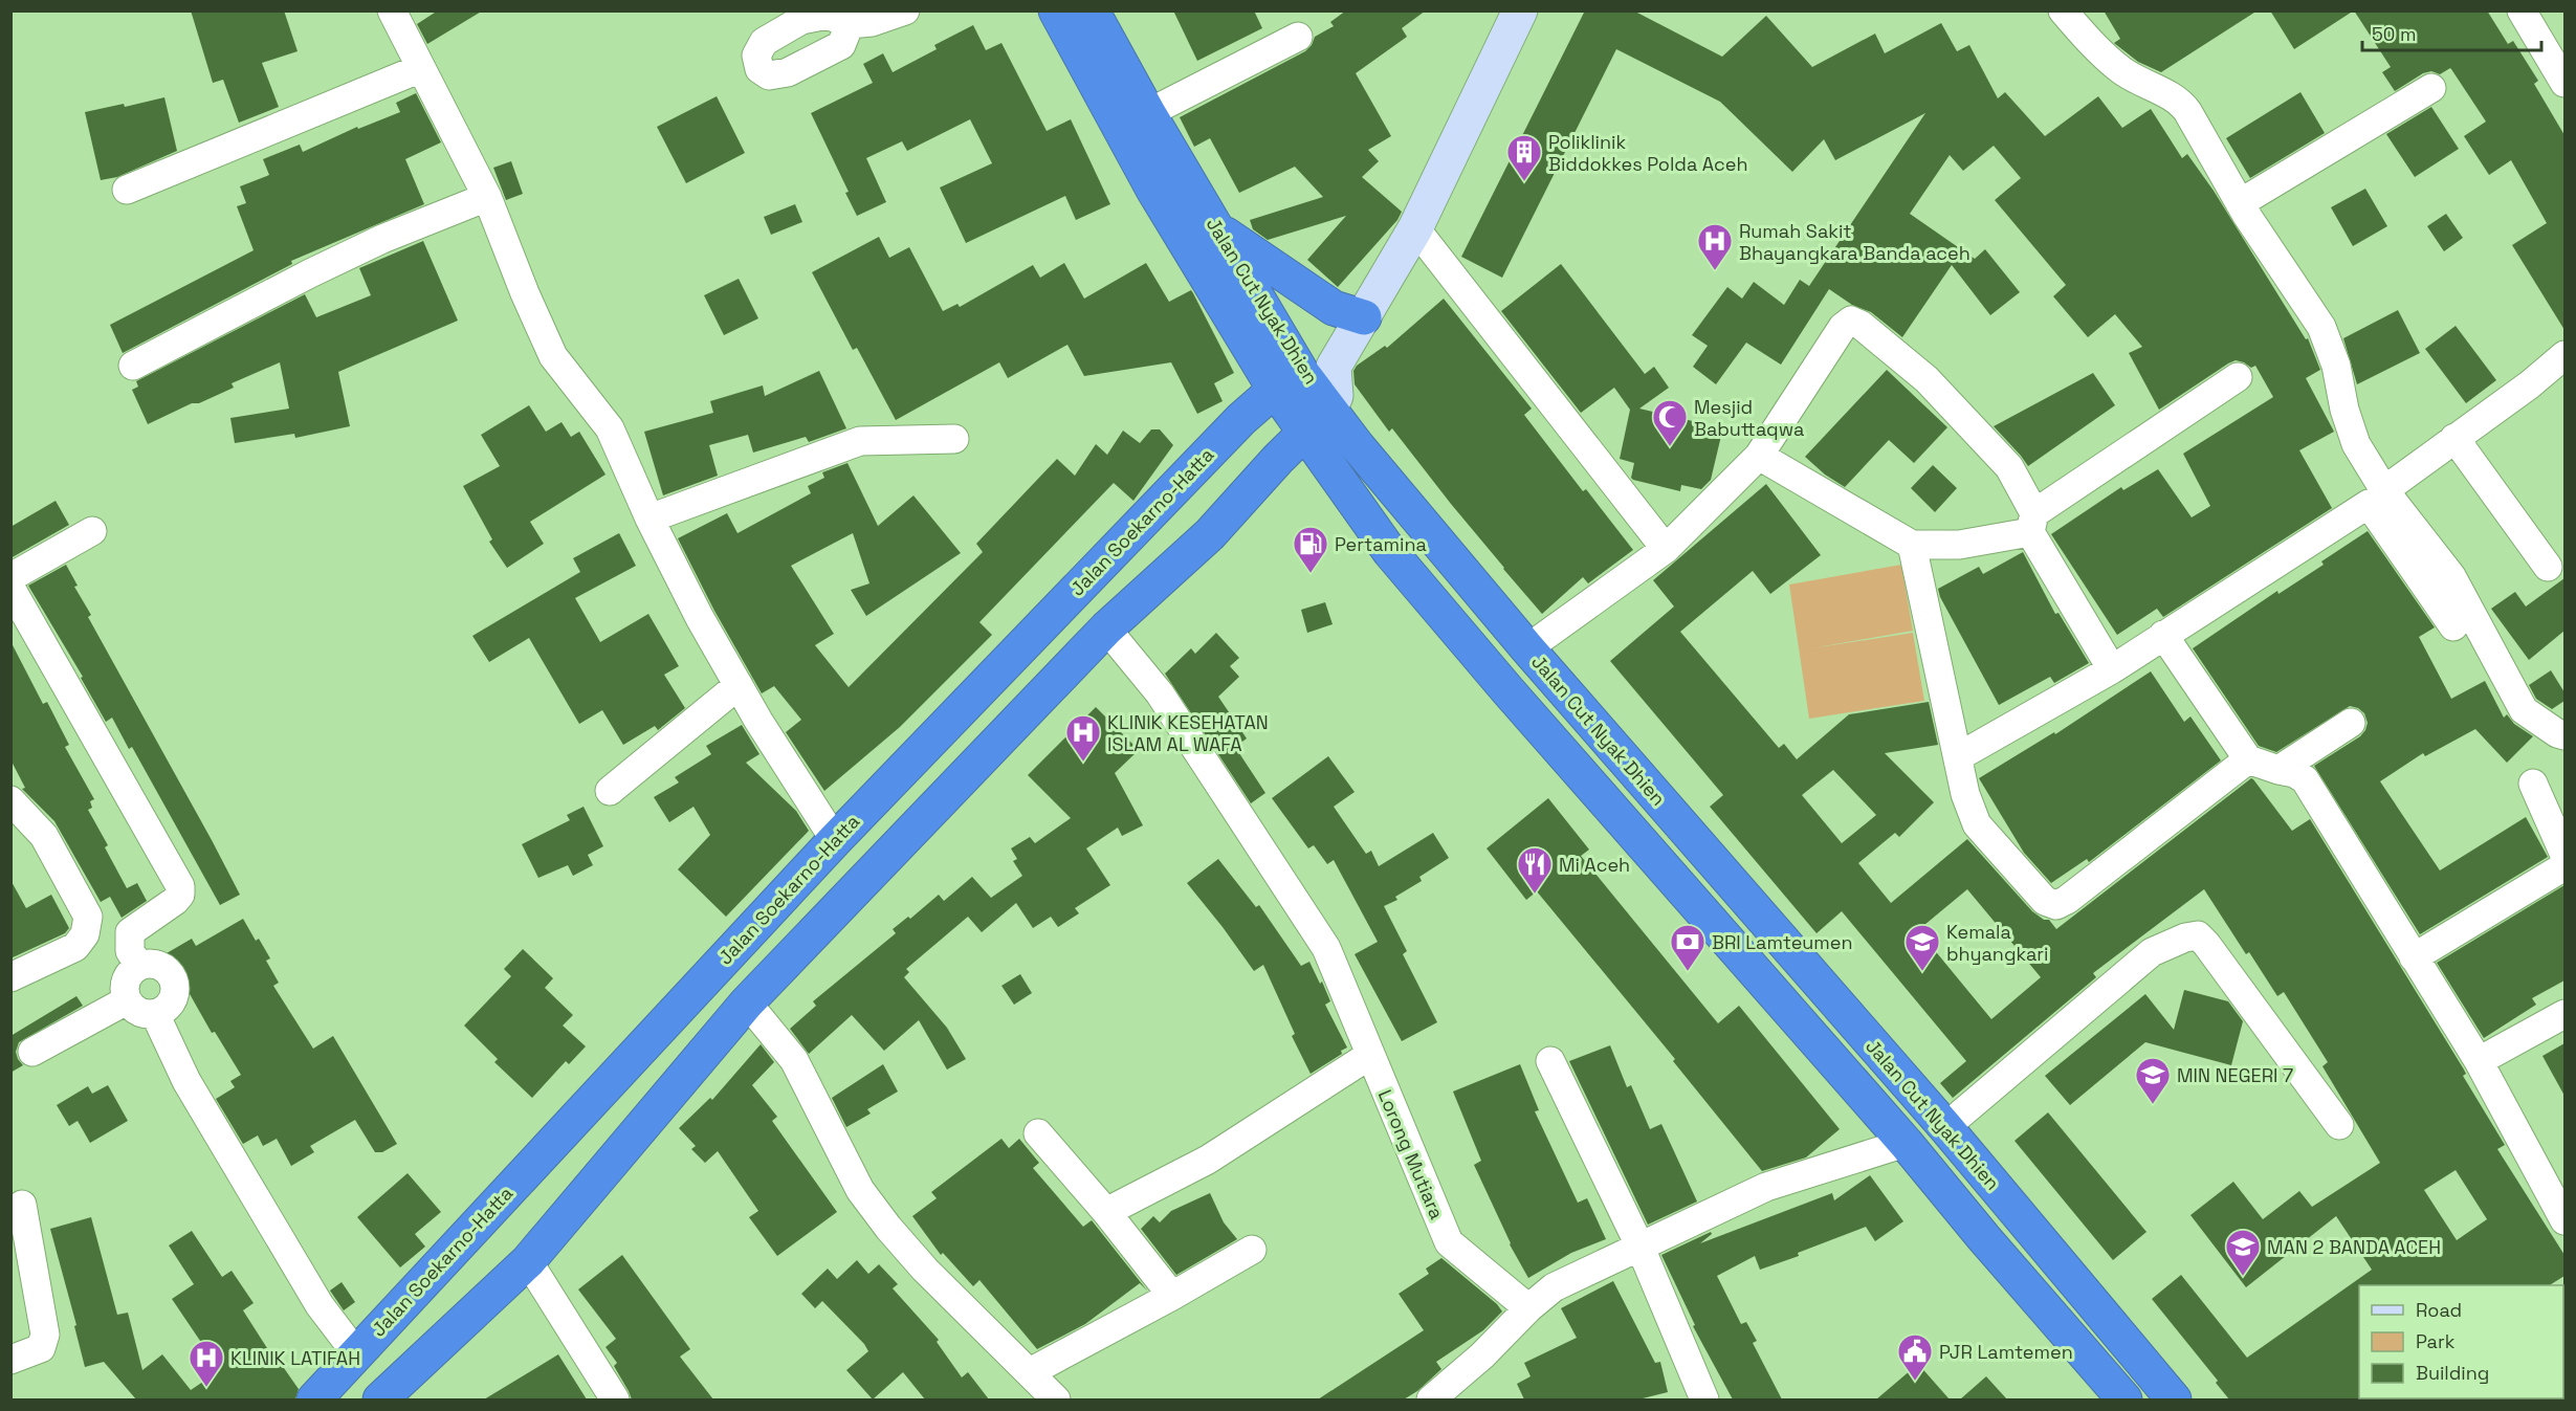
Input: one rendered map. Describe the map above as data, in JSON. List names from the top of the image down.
{
  "streets": {
    "highway": ["Jalan Cut Nyak Dhien", "Jalan Soekarno-Hatta"],
    "street": ["Lorong Mutiara"]
  },
  "crossings": [
    ["Jalan Cut Nyak Dhien", "Jalan Soekarno-Hatta"]
  ],
  "places": {
    "building": ["Poliklinik Biddokkes Polda Aceh"],
    "hospital": ["Rumah Sakit Bhayangkara Banda aceh", "KLINIK KESEHATAN ISLAM AL WAFA", "KLINIK LATIFAH"],
    "mosque": ["Mesjid Babuttaqwa"],
    "fuel station": ["Pertamina"],
    "restaurant": ["Mi Aceh"],
    "bank": ["BRI Lamteumen"],
    "school or university": ["Kemala bhyangkari", "MIN NEGERI 7", "MAN 2 BANDA ACEH"],
    "public building": ["PJR Lamtemen"]
  },
  "legend": ["Road", "Park", "Building"],
  "scale_bar": "50 m"
}
